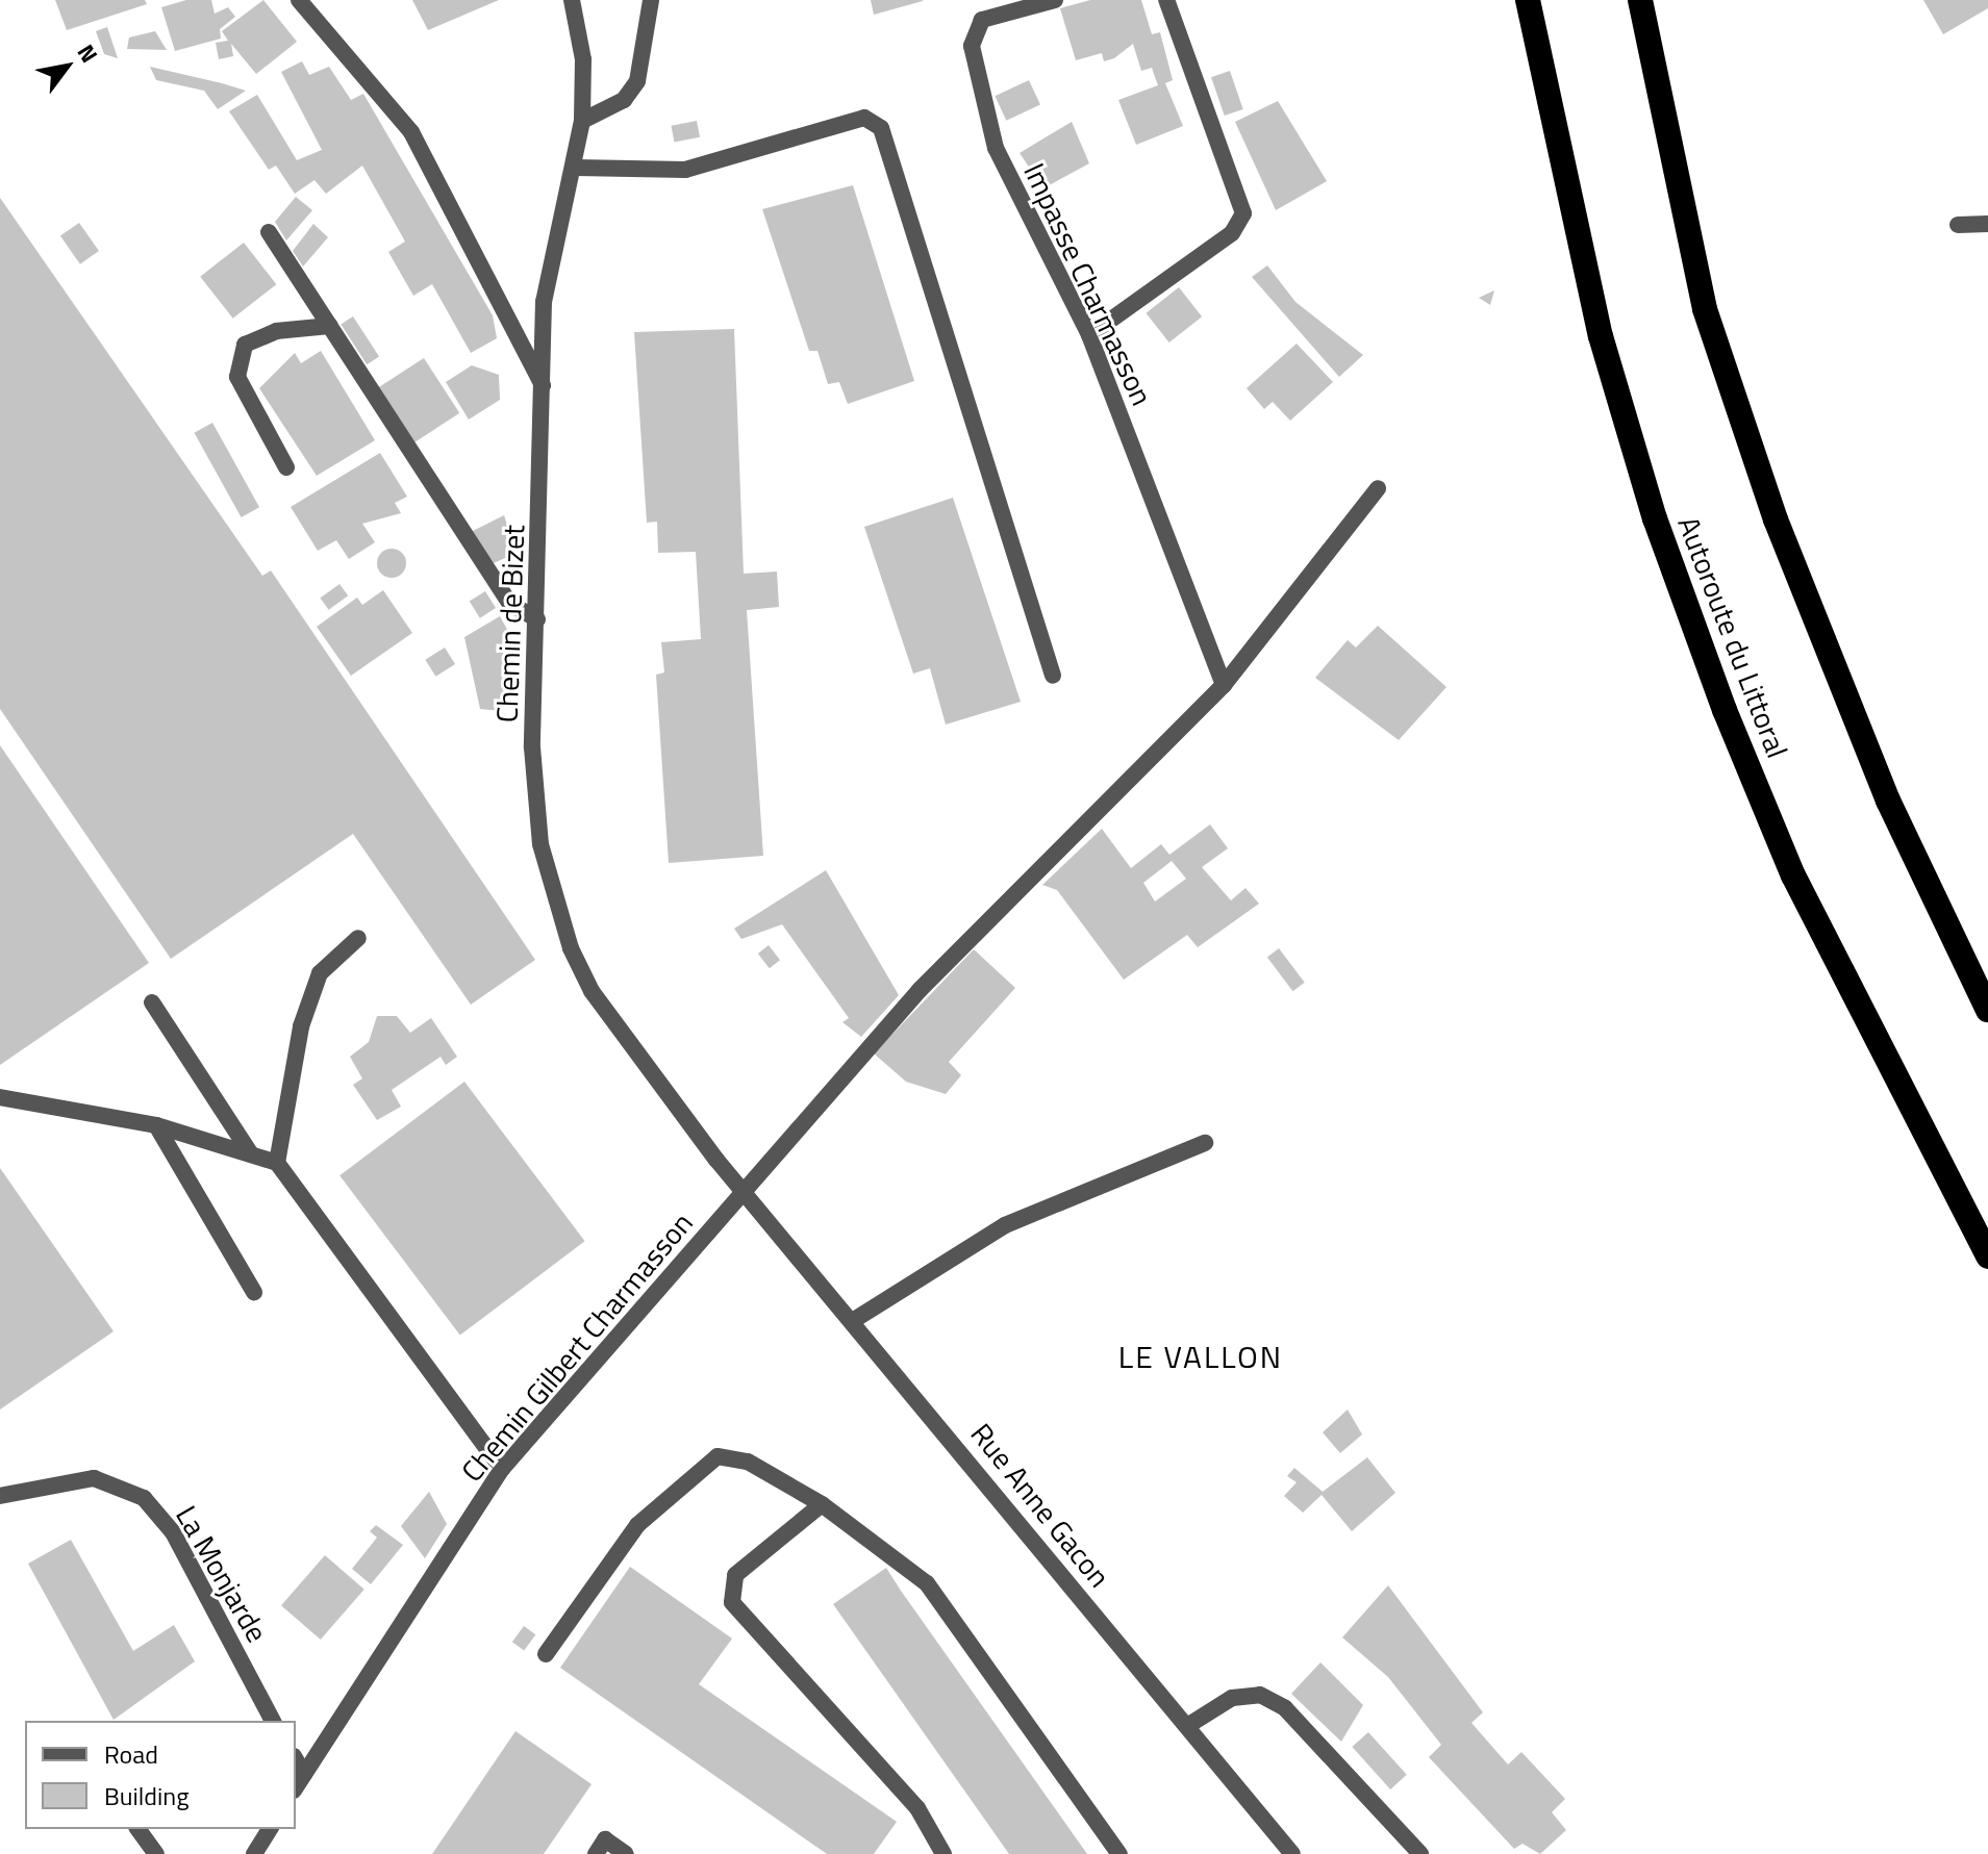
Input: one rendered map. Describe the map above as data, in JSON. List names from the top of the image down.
{
  "streets": {
    "highway": ["Autoroute du Littoral"],
    "street": [
      "Impasse Charmasson",
      "Chemin de Bizet",
      "Chemin Gilbert Charmasson",
      "Rue Anne Gacon",
      "La Monjarde"
    ]
  },
  "crossings": [
    ["Impasse Charmasson", "Chemin Gilbert Charmasson"],
    ["Chemin de Bizet", "Chemin Gilbert Charmasson"],
    ["Chemin de Bizet", "Rue Anne Gacon"],
    ["Chemin Gilbert Charmasson", "Rue Anne Gacon"]
  ],
  "districts": ["LE VALLON"],
  "legend": ["Road", "Building"],
  "north": "top right"
}
